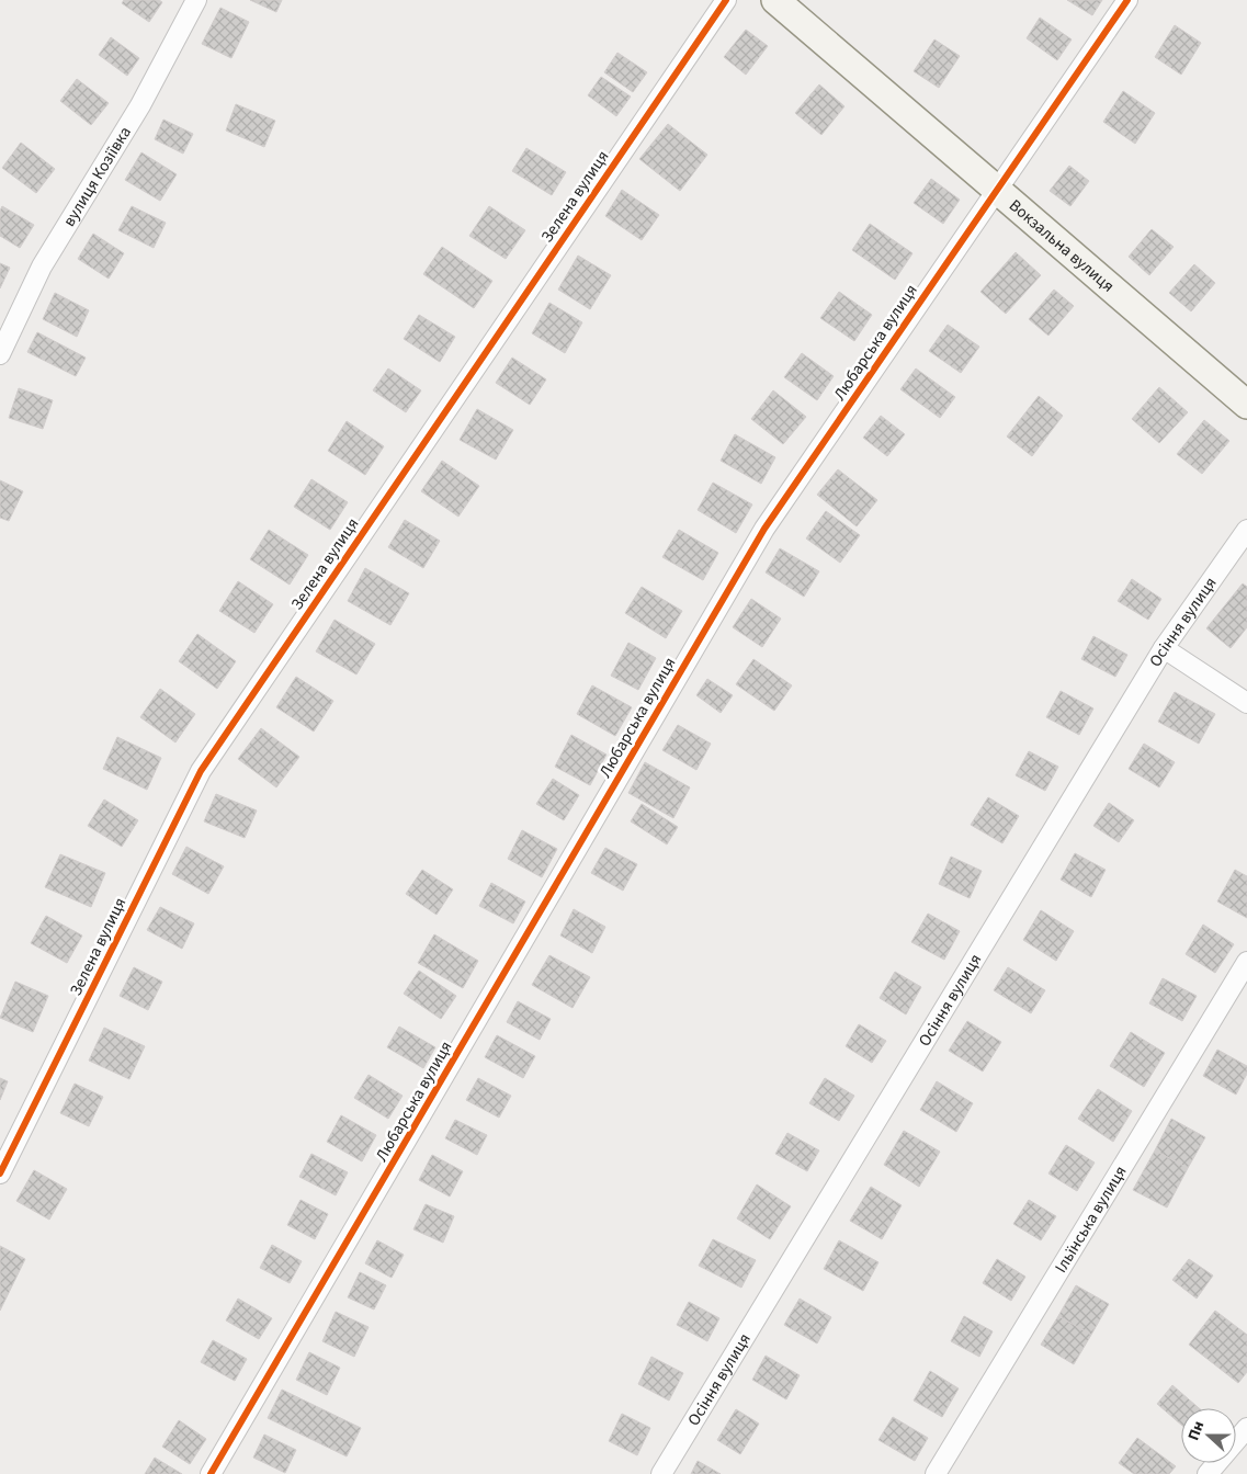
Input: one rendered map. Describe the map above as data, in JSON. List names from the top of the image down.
{
  "streets": {
    "main road": ["Вокзальна вулиця"],
    "street": [
      "вулиця Козіївка",
      "Зелена вулиця",
      "Любарська вулиця",
      "Осіння вулиця",
      "Ільїнська вулиця"
    ]
  },
  "crossings": [
    ["Вокзальна вулиця", "Любарська вулиця"]
  ],
  "north": "left"
}
